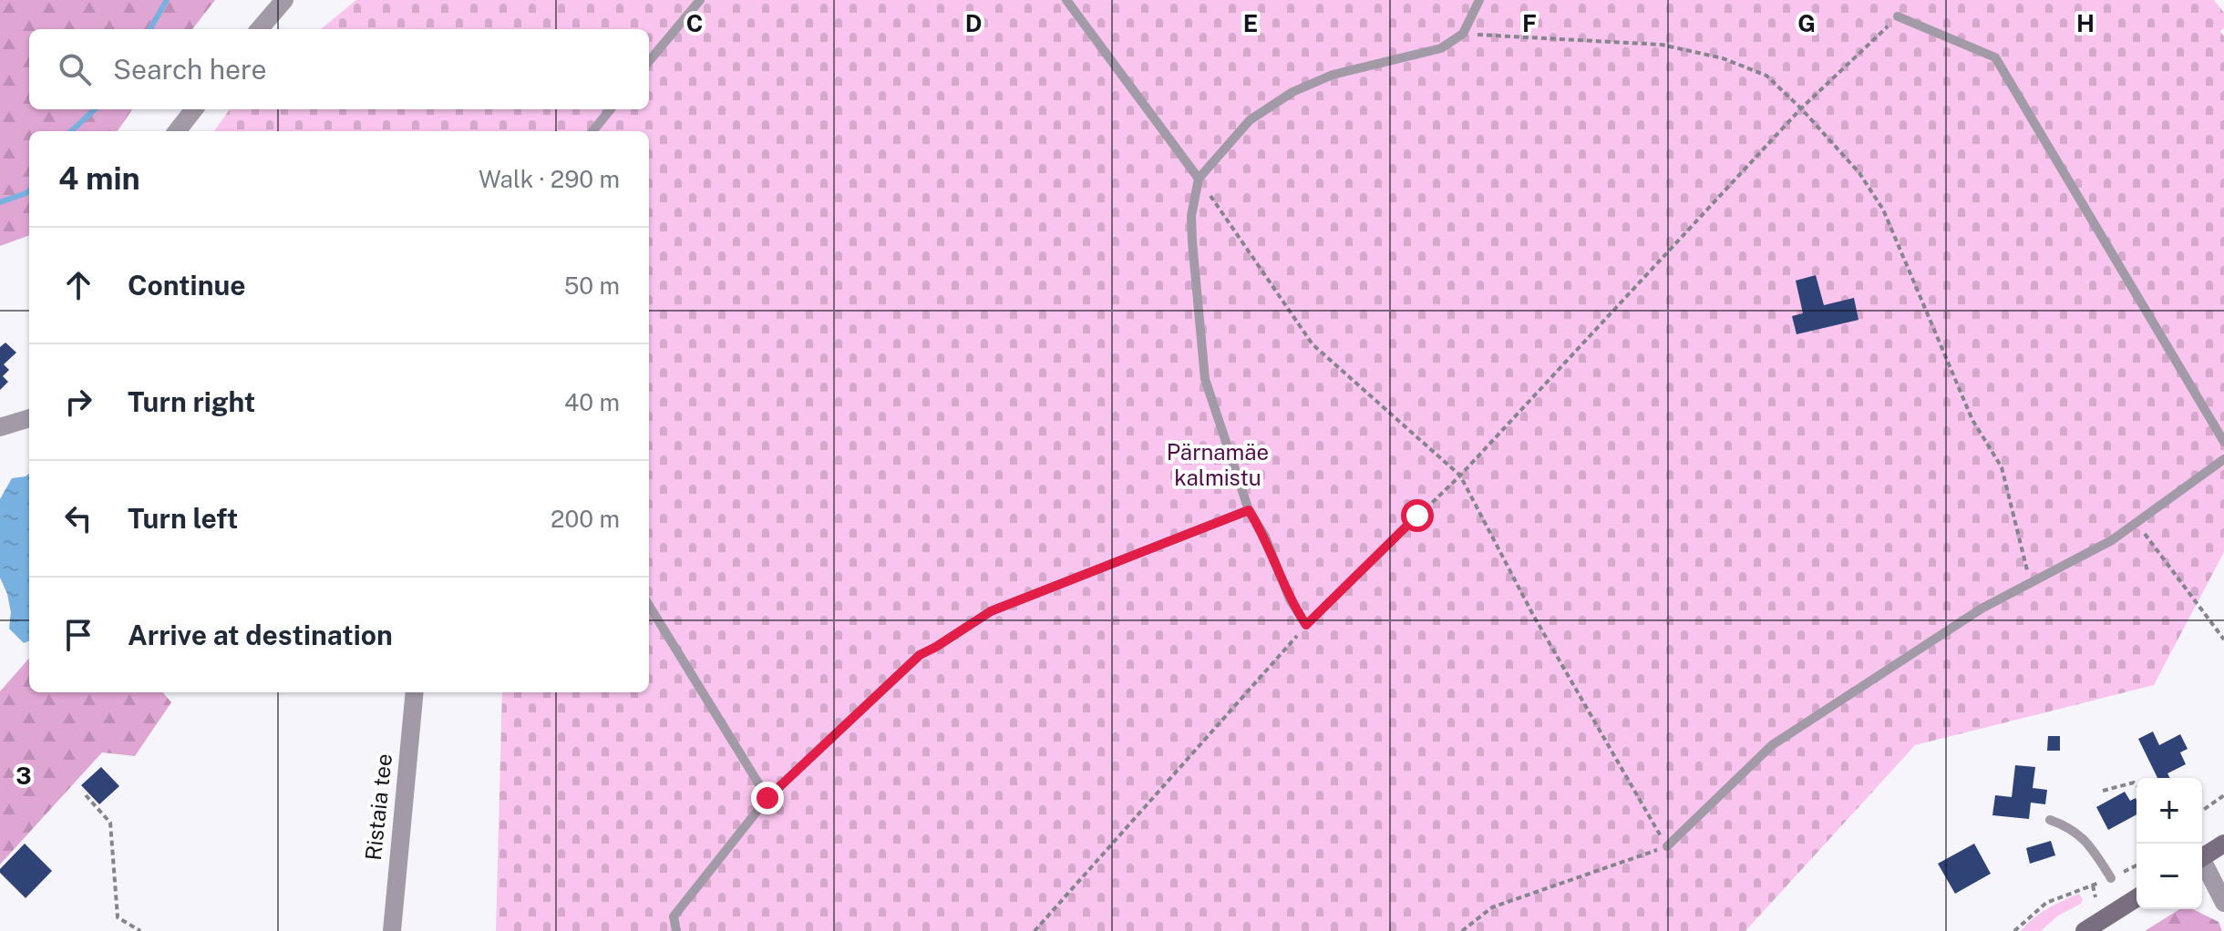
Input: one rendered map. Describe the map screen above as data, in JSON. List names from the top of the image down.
{
  "streets": {
    "street": ["Ristaia tee"]
  },
  "parks": ["Pärnamäe kalmistu"],
  "page": {
    "search": "Search here",
    "heading": ["4 min", "Walk · 290 m"],
    "list": [
      ["Continue", "50 m"],
      ["Turn right", "40 m"],
      ["Turn left", "200 m"],
      "Arrive at destination"
    ],
    "map_buttons": ["+", "−"]
  },
  "grid": {
    "columns": [
      "C",
      "D",
      "E",
      "F",
      "G",
      "H"
    ],
    "rows": ["3"]
  }
}
